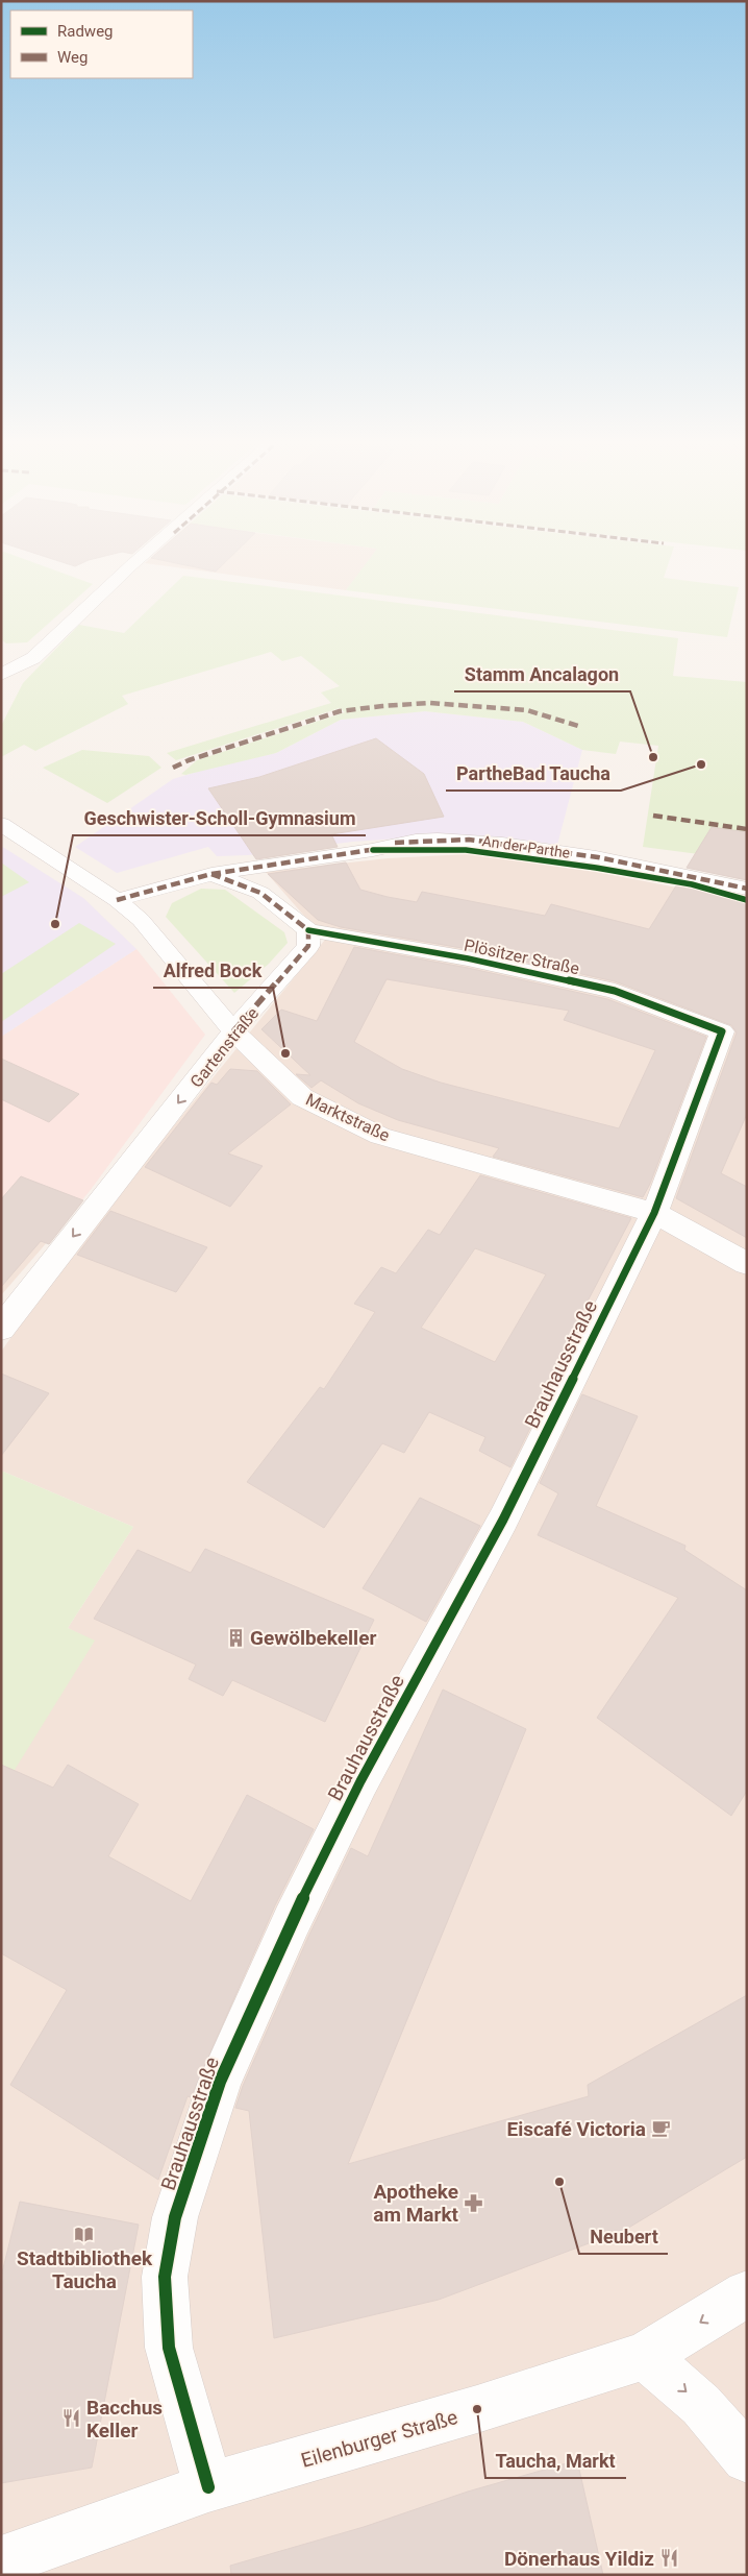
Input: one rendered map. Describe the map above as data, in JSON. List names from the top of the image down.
{
  "streets": {
    "street": [
      "An der Parthe",
      "Plösitzer Straße",
      "Gartenstraße",
      "Marktstraße",
      "Brauhausstraße",
      "Eilenburger Straße"
    ]
  },
  "crossings": [
    ["Plösitzer Straße", "Gartenstraße"],
    ["Plösitzer Straße", "Brauhausstraße"],
    ["Gartenstraße", "Marktstraße"],
    ["Marktstraße", "Brauhausstraße"],
    ["Brauhausstraße", "Eilenburger Straße"]
  ],
  "one_way": ["Gartenstraße"],
  "places": {
    "other": [
      "Stamm Ancalagon",
      "PartheBad Taucha",
      "Geschwister-Scholl-Gymnasium",
      "Alfred Bock",
      "Neubert",
      "Taucha, Markt"
    ],
    "building": ["Gewölbekeller"],
    "cafe": ["Eiscafé Victoria"],
    "pharmacy": ["Apotheke am Markt"],
    "library": ["Stadtbibliothek Taucha"],
    "restaurant": ["Bacchus Keller", "Dönerhaus Yildiz"]
  },
  "legend": ["Radweg", "Weg"]
}
